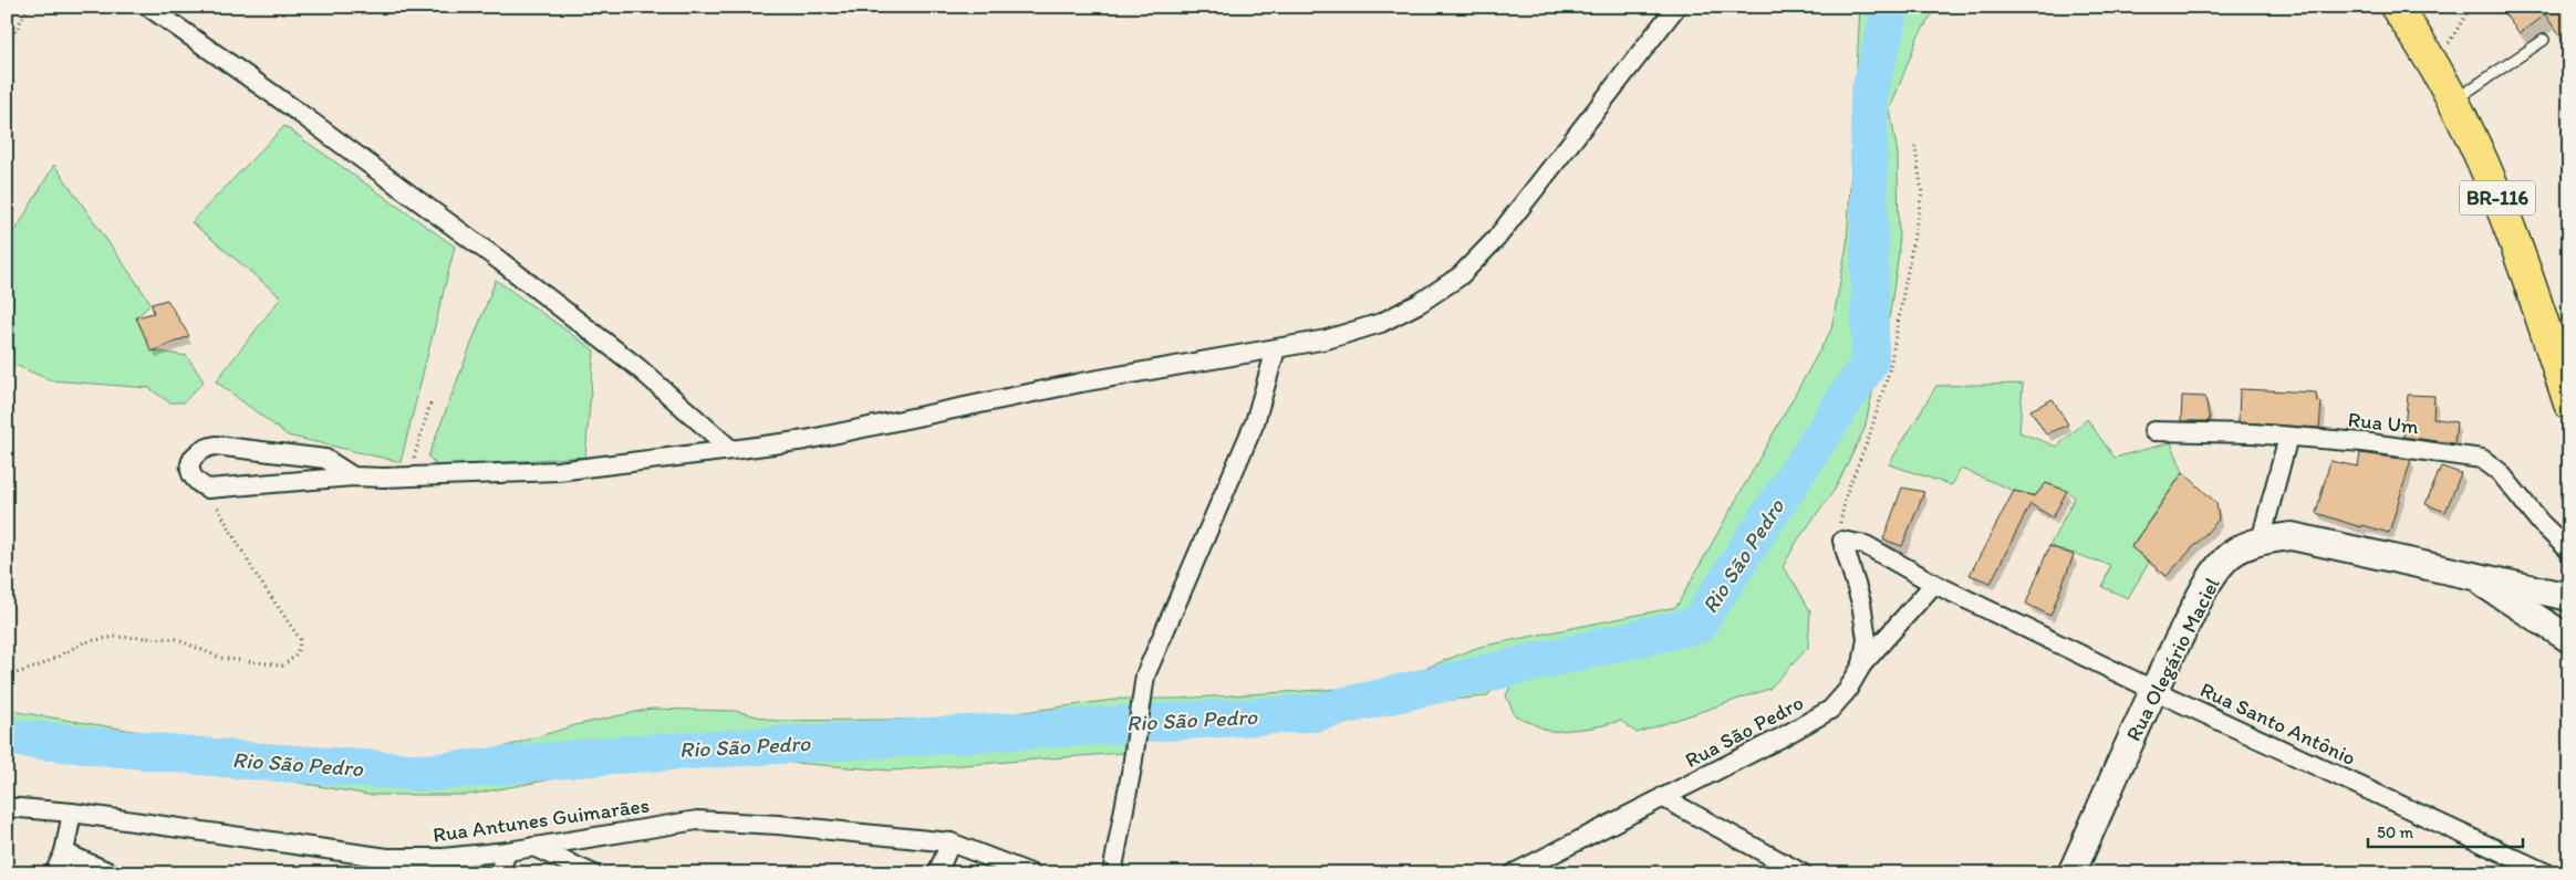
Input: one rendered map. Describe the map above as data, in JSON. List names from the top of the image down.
{
  "streets": {
    "highway": ["BR-116"],
    "street": [
      "Rua Um",
      "Rua Olegário Maciel",
      "Rua Santo Antônio",
      "Rua São Pedro",
      "Rua Antunes Guimarães"
    ]
  },
  "crossings": [
    ["Rua Olegário Maciel", "Rua Santo Antônio"],
    ["Rua Santo Antônio", "Rua São Pedro"]
  ],
  "water": ["Rio São Pedro"],
  "scale_bar": "50 m"
}
